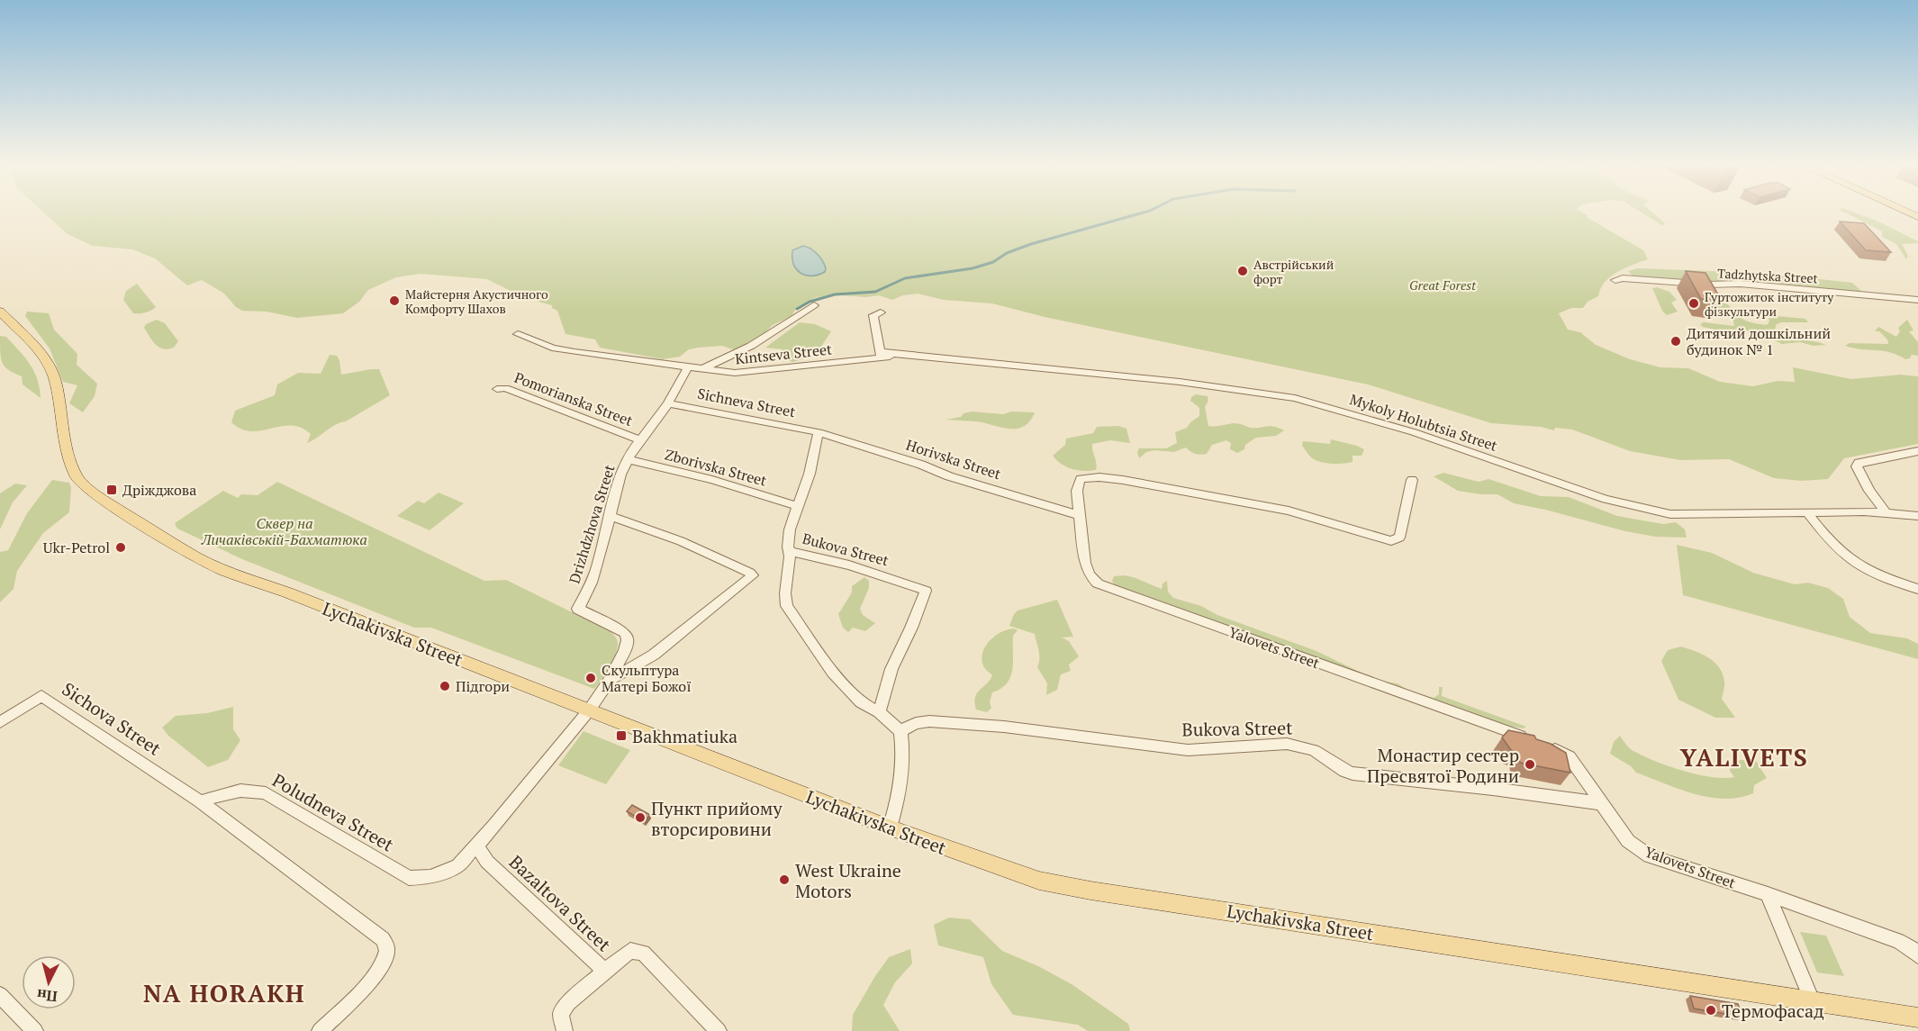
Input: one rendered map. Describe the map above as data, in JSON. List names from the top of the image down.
{
  "streets": {
    "main road": ["Lychakivska Street"],
    "street": [
      "Tadzhytska Street",
      "Kintseva Street",
      "Pomorianska Street",
      "Sichneva Street",
      "Mykoly Holubtsia Street",
      "Horivska Street",
      "Zborivska Street",
      "Drizhdzhova Street",
      "Bukova Street",
      "Yalovets Street",
      "Sichova Street",
      "Poludneva Street",
      "Bazaltova Street"
    ]
  },
  "crossings": [
    ["Kintseva Street", "Mykoly Holubtsia Street"],
    ["Kintseva Street", "Drizhdzhova Street"],
    ["Pomorianska Street", "Drizhdzhova Street"],
    ["Sichneva Street", "Horivska Street"],
    ["Sichneva Street", "Drizhdzhova Street"],
    ["Horivska Street", "Yalovets Street"],
    ["Zborivska Street", "Drizhdzhova Street"],
    ["Drizhdzhova Street", "Poludneva Street"],
    ["Bukova Street", "Yalovets Street"],
    ["Lychakivska Street", "Poludneva Street"],
    ["Sichova Street", "Poludneva Street"],
    ["Poludneva Street", "Bazaltova Street"]
  ],
  "districts": ["YALIVETS", "NA HORAKH"],
  "parks": ["Great Forest", "Сквер на Личаківській-Бахматюка"],
  "places": {
    "other": [
      "Австрійський форт",
      "Майстерня Акустичного Комфорту Шахов",
      "Гуртожиток інституту фізкультури",
      "Дитячий дошкільний будинок № 1",
      "Ukr-Petrol",
      "Скульптура Матері Божої",
      "Підгори",
      "Монастир сестер Пресвятої Родини",
      "Пункт прийому вторсировини",
      "West Ukraine Motors",
      "Термофасад"
    ],
    "transit": ["Дріжджова", "Bakhmatiuka"]
  },
  "north": "bottom"
}
